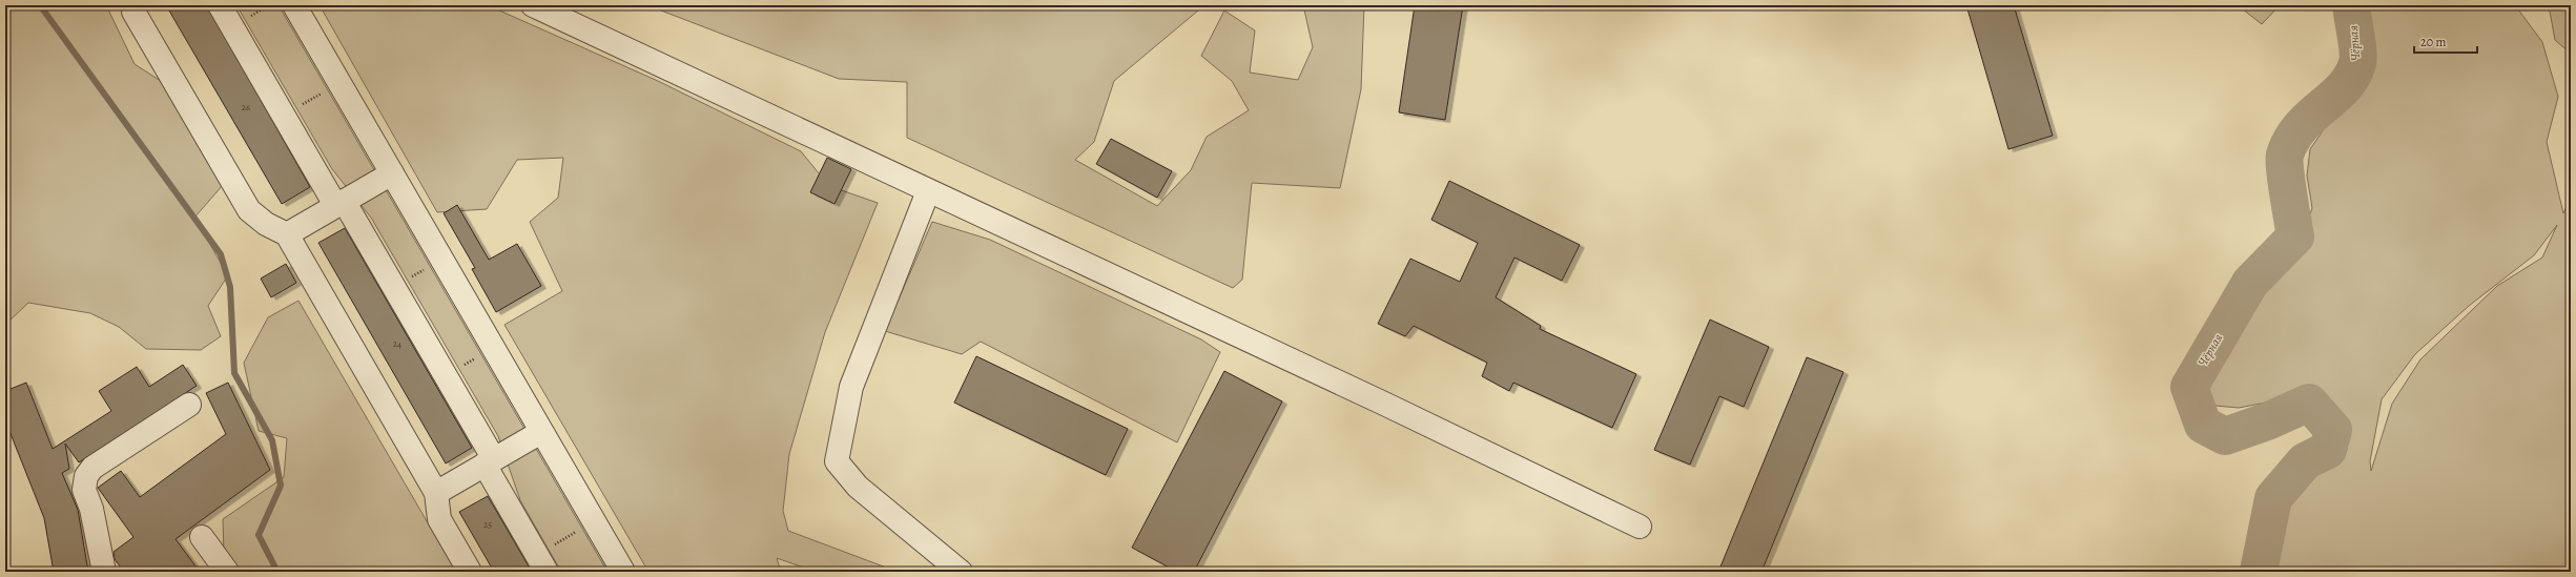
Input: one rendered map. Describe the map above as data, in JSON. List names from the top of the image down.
{
  "water": ["Чёрная"],
  "house_numbers": ["26", "24", "25"],
  "scale_bar": "20 m"
}
